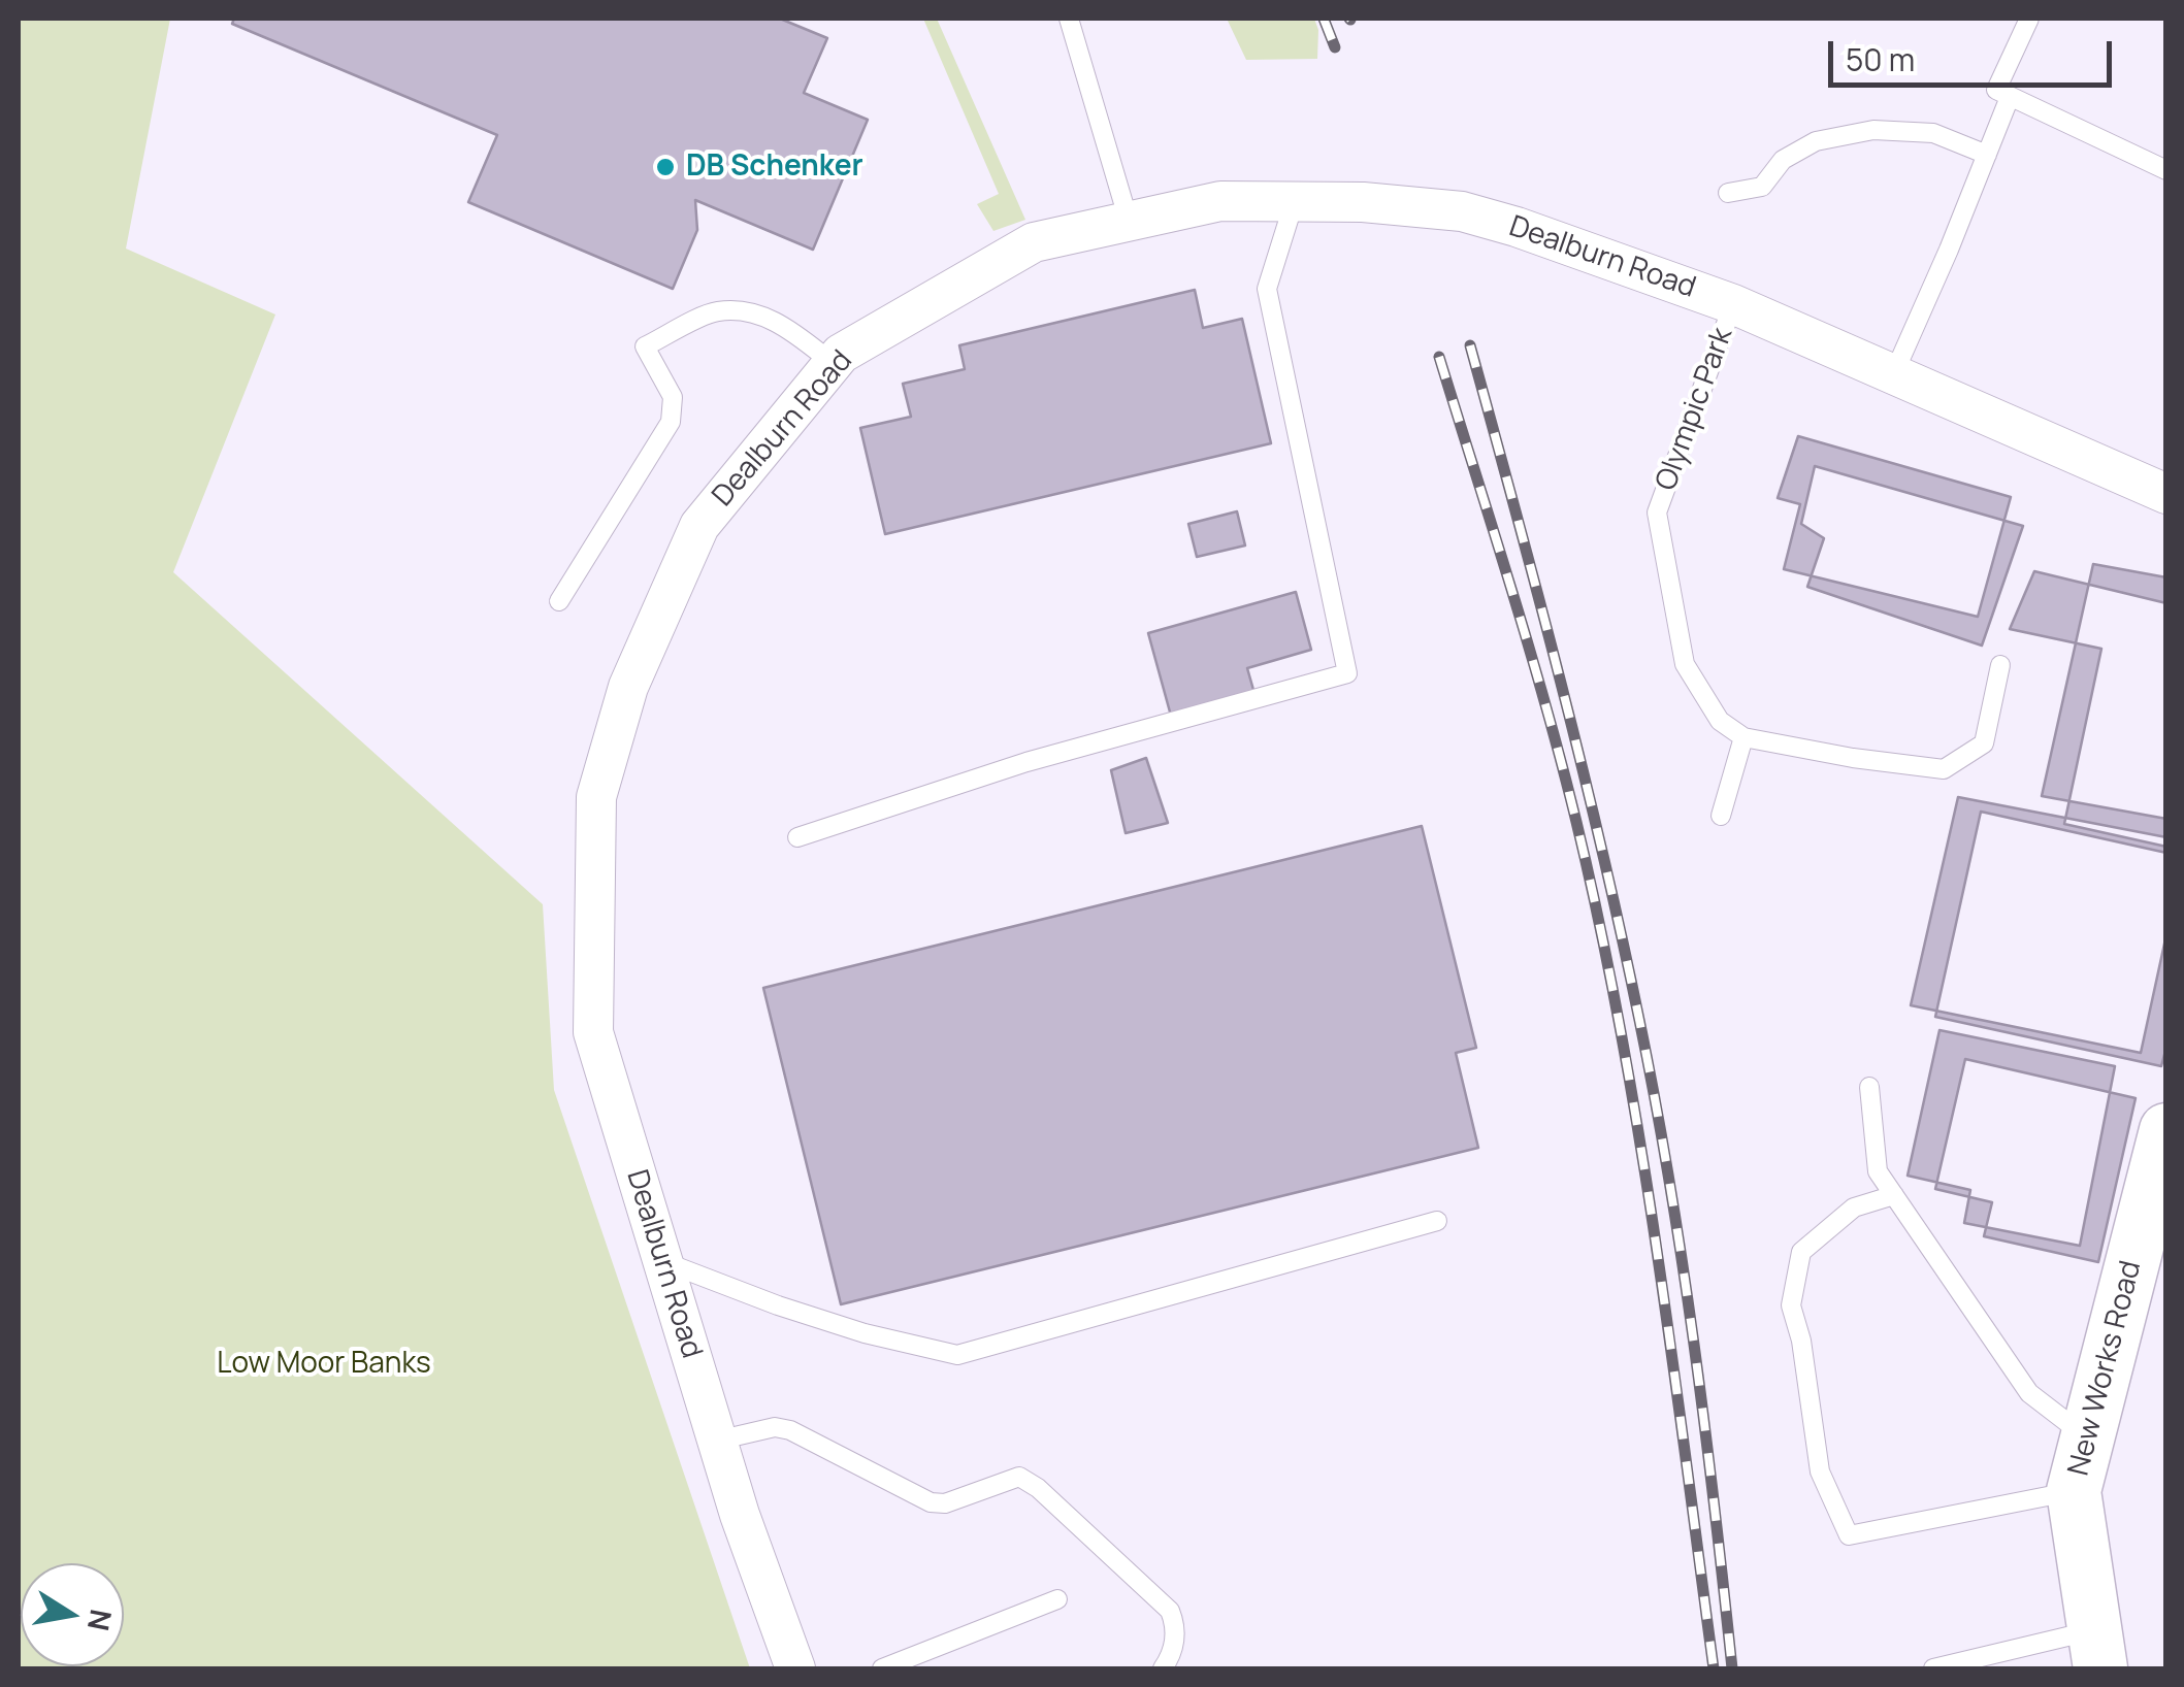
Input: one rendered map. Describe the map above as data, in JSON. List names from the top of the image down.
{
  "streets": {
    "street": ["Dealburn Road", "New Works Road"],
    "lane": ["Olympic Park"]
  },
  "crossings": [
    ["Dealburn Road", "Olympic Park"]
  ],
  "parks": ["Low Moor Banks"],
  "places": ["DB Schenker"],
  "scale_bar": "50 m",
  "north": "right"
}
